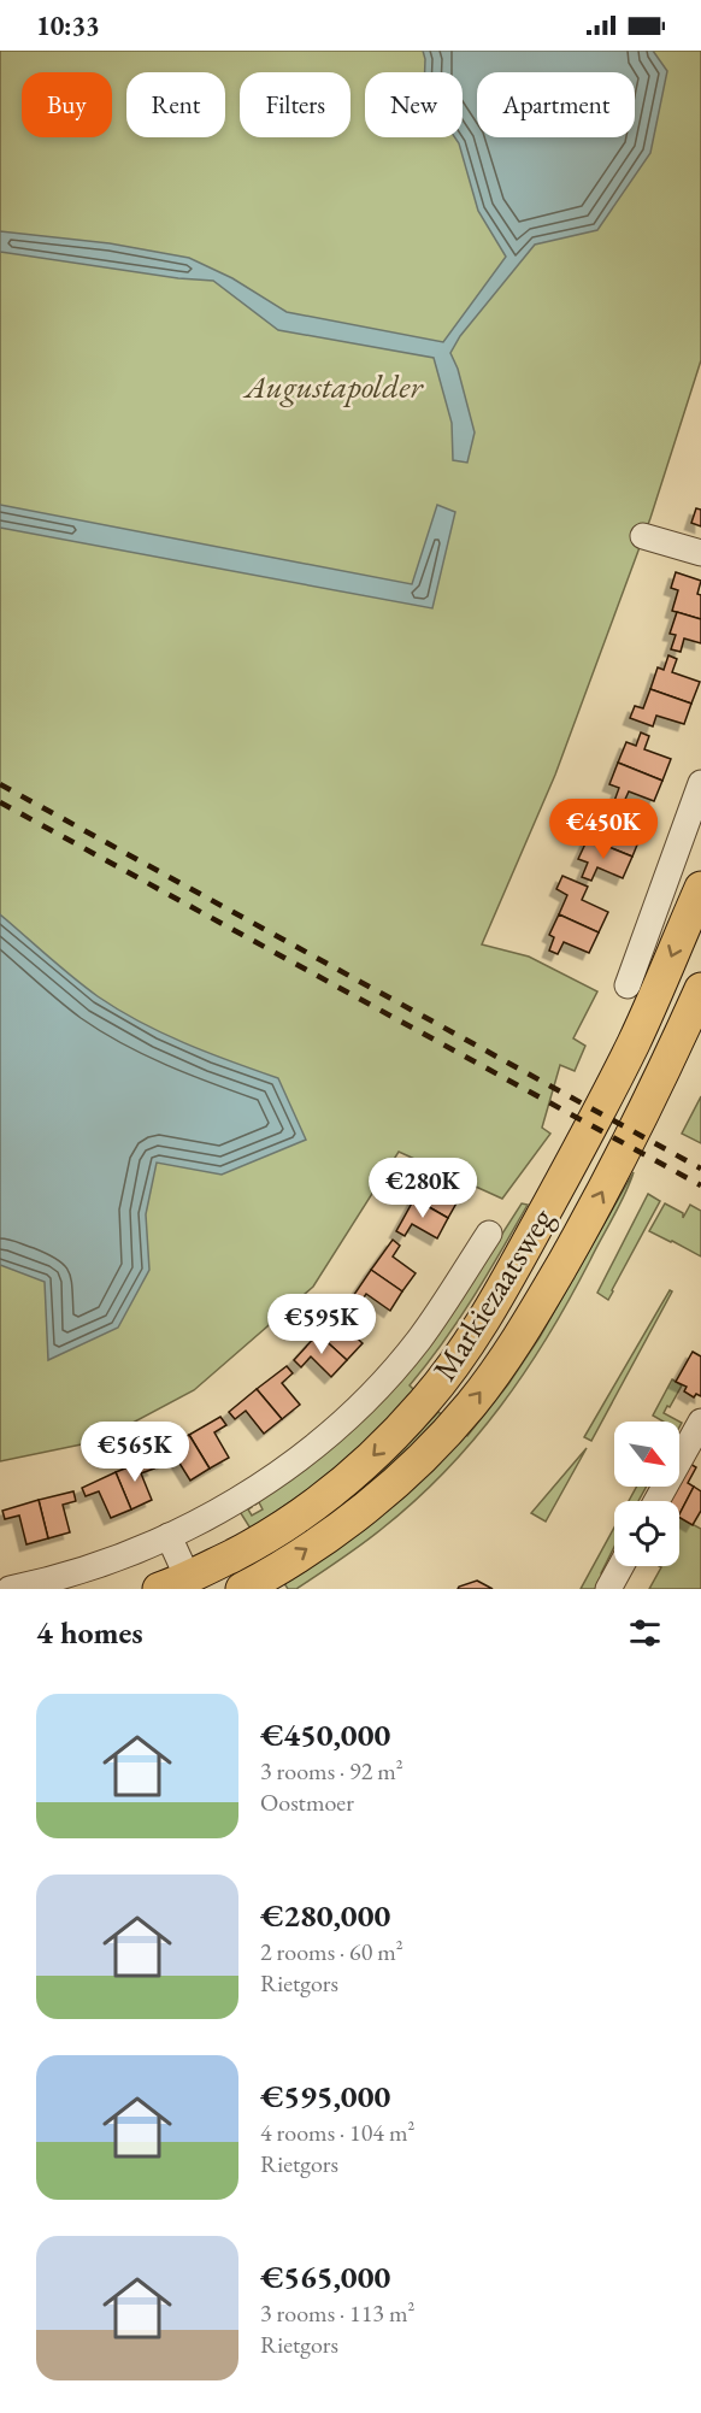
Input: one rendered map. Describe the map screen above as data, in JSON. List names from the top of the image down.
{
  "streets": {
    "main road": ["Markiezaatsweg"]
  },
  "parks": ["Augustapolder"],
  "north": "bottom right",
  "page": {
    "status": "10:33",
    "chip": [
      "Buy",
      "Rent",
      "Filters",
      "New",
      "Apartment"
    ],
    "price": [
      "€450K",
      "€280K",
      "€595K",
      "€565K"
    ],
    "heading": "4 homes",
    "list": [
      {
        "name": "€450,000",
        "note": "3 rooms · 92 m² · Oostmoer"
      },
      {
        "name": "€280,000",
        "note": "2 rooms · 60 m² · Rietgors"
      },
      {
        "name": "€595,000",
        "note": "4 rooms · 104 m² · Rietgors"
      },
      {
        "name": "€565,000",
        "note": "3 rooms · 113 m² · Rietgors"
      }
    ]
  }
}
